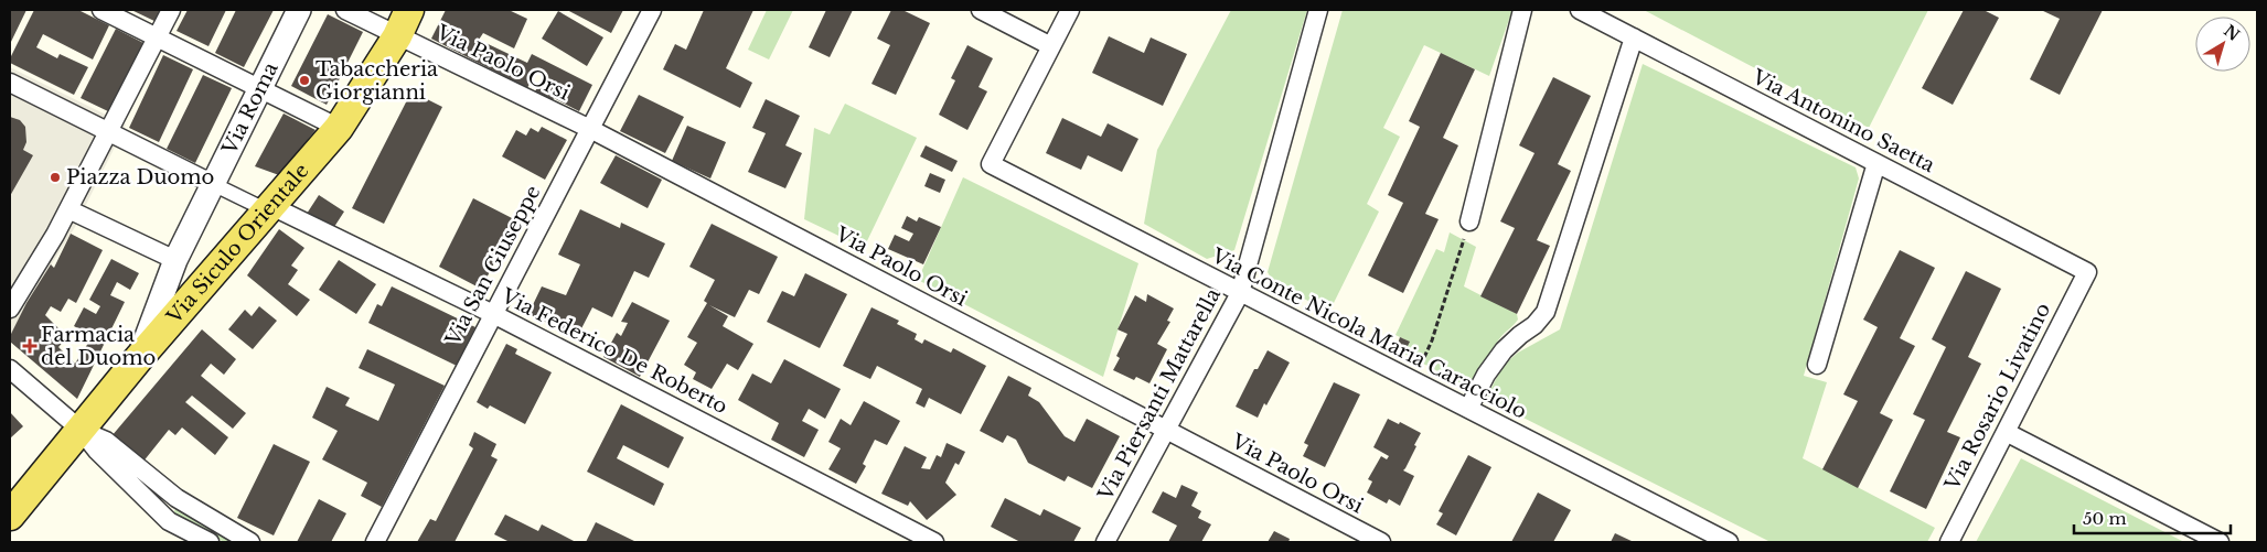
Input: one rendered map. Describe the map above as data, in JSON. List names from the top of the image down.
{
  "streets": {
    "main road": ["Via Siculo Orientale"],
    "street": [
      "Via Paolo Orsi",
      "Via Roma",
      "Via Antonino Saetta",
      "Via San Giuseppe",
      "Via Conte Nicola Maria Caracciolo",
      "Via Federico De Roberto",
      "Via Piersanti Mattarella",
      "Via Rosario Livatino"
    ]
  },
  "crossings": [
    ["Via Paolo Orsi", "Via Siculo Orientale"],
    ["Via Paolo Orsi", "Via San Giuseppe"],
    ["Via Paolo Orsi", "Via Piersanti Mattarella"],
    ["Via Roma", "Via Siculo Orientale"],
    ["Via Antonino Saetta", "Via Rosario Livatino"],
    ["Via Siculo Orientale", "Via Federico De Roberto"],
    ["Via San Giuseppe", "Via Federico De Roberto"],
    ["Via Conte Nicola Maria Caracciolo", "Via Piersanti Mattarella"]
  ],
  "places": {
    "other": ["Tabaccheria Giorgianni", "Piazza Duomo"],
    "health": ["Farmacia del Duomo"]
  },
  "scale_bar": "50 m",
  "north": "top right"
}
